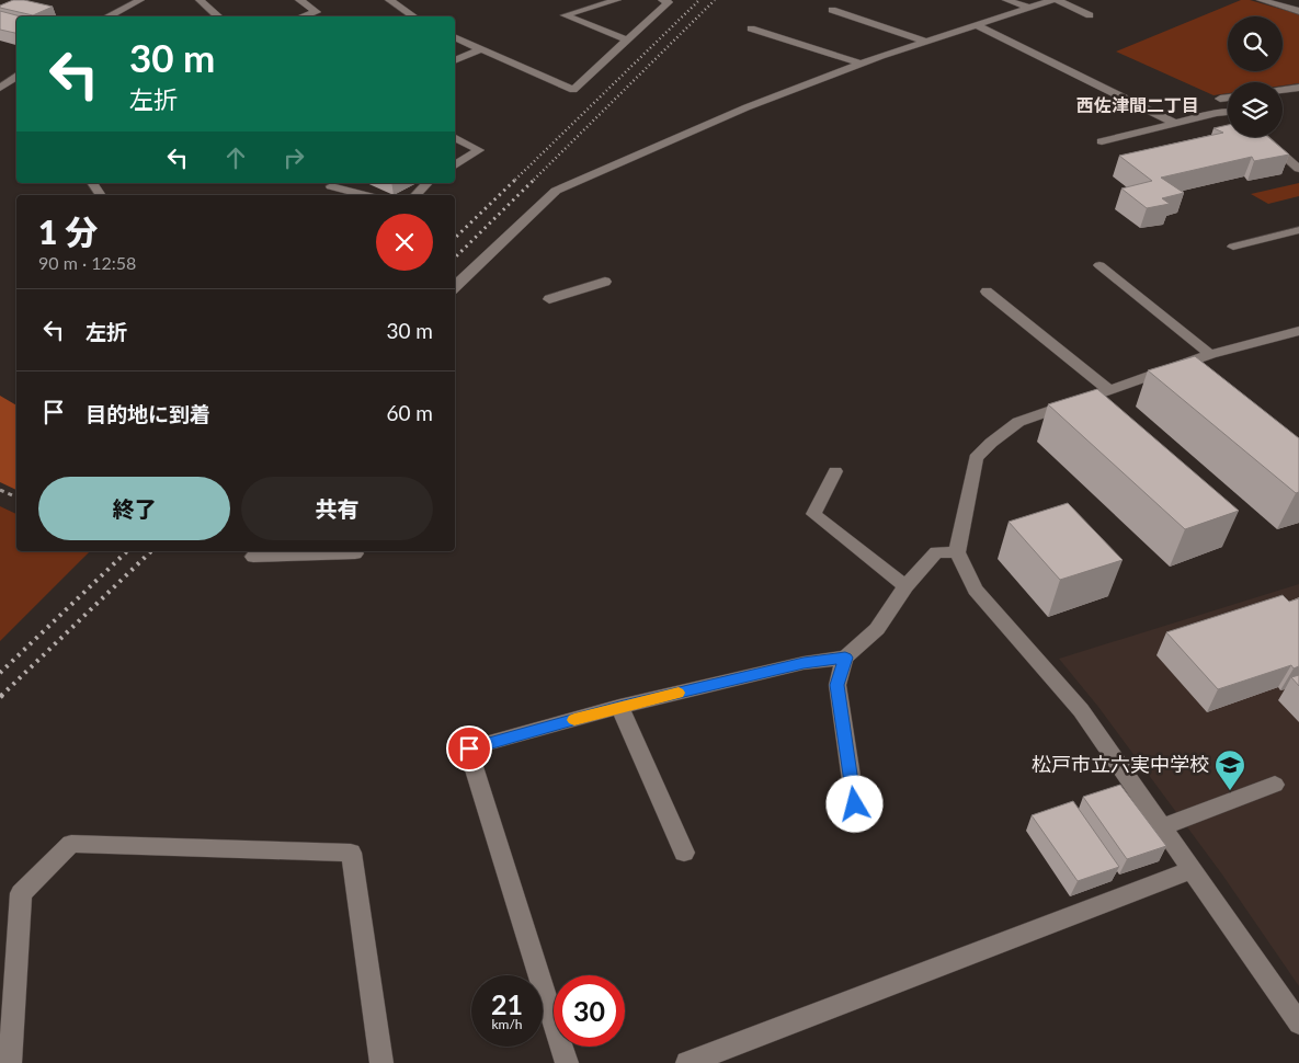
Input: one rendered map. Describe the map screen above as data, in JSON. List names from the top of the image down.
{
  "districts": ["西佐津間二丁目"],
  "places": {
    "school or university": ["松戸市立六実中学校"]
  },
  "page": {
    "turn": ["30 m", "左折"],
    "heading": ["1 分", "90 m · 12:58"],
    "list": [
      {
        "name": "左折",
        "value": "30 m"
      },
      {
        "name": "目的地に到着",
        "value": "60 m"
      }
    ],
    "buttons": ["終了", "共有"],
    "speed": "21 km/h",
    "limit": "30"
  }
}
